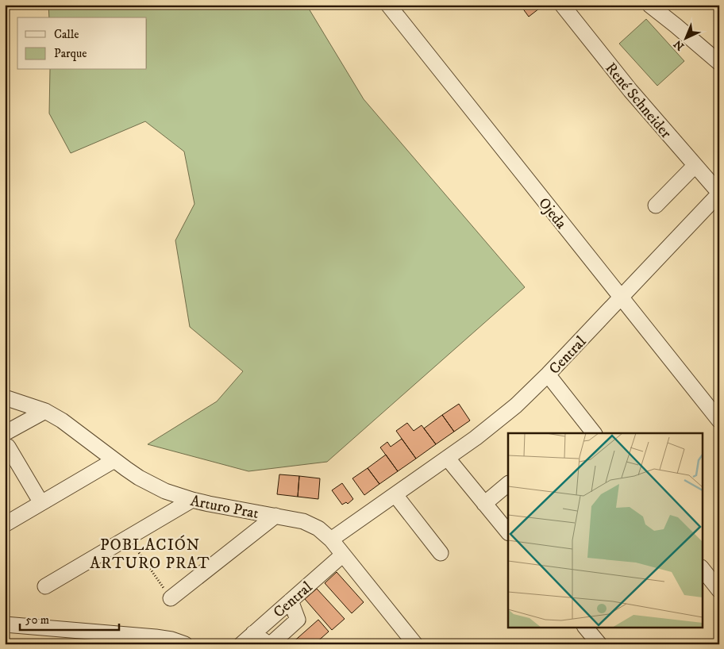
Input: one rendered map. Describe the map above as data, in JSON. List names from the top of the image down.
{
  "streets": {
    "street": [
      "René Schneider",
      "Ojeda",
      "Central",
      "Arturo Prat"
    ]
  },
  "crossings": [
    ["René Schneider", "Central"],
    ["Ojeda", "Central"],
    ["Central", "Arturo Prat"]
  ],
  "districts": ["POBLACIÓN ARTURO PRAT"],
  "legend": ["Calle", "Parque"],
  "scale_bar": "50 m",
  "north": "bottom left"
}
